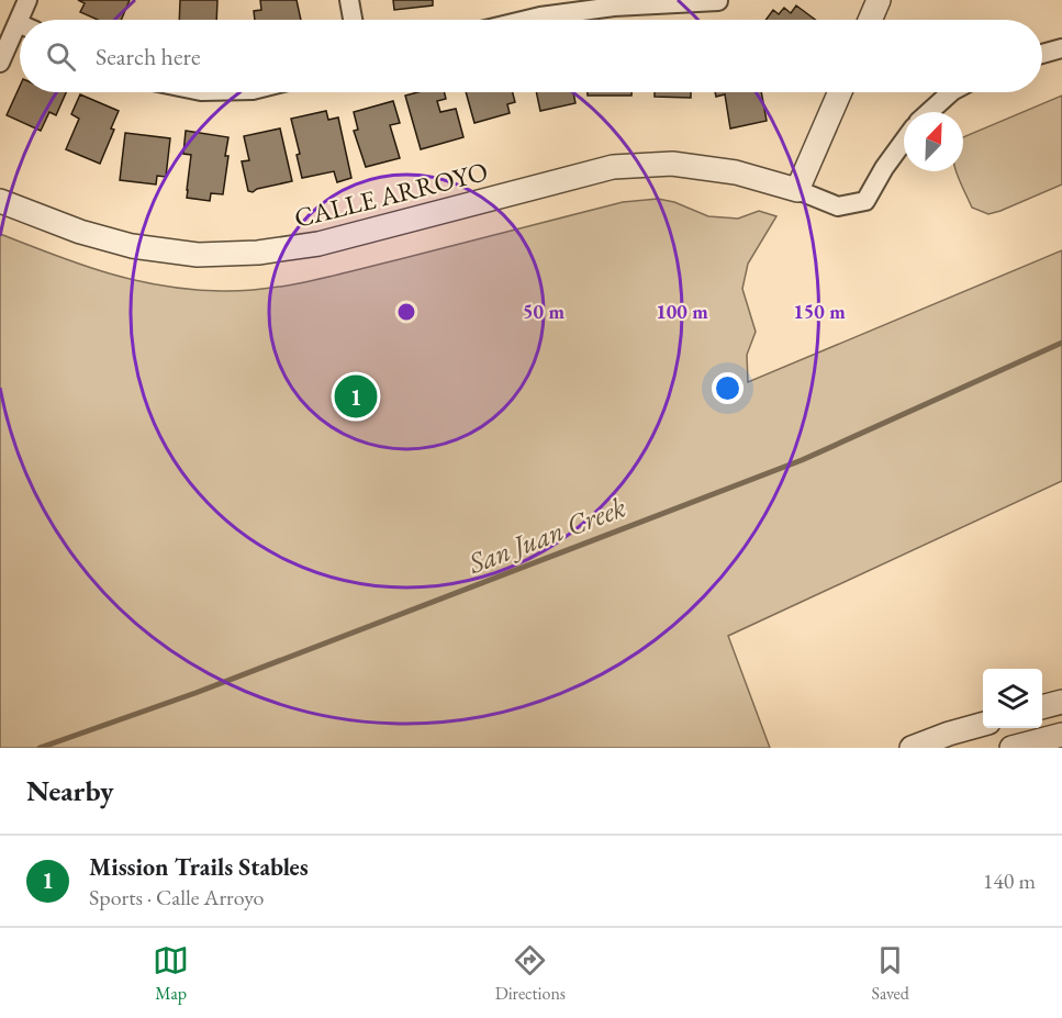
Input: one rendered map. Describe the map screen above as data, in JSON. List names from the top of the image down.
{
  "streets": {
    "street": ["CALLE ARROYO"]
  },
  "water": ["San Juan Creek"],
  "north": "top right",
  "page": {
    "search": "Search here",
    "pins": "1",
    "heading": "Nearby",
    "list": [
      {
        "mark": "1",
        "name": "Mission Trails Stables",
        "note": "Sports · Calle Arroyo",
        "value": "140 m"
      }
    ],
    "nav": ["Map", "Directions", "Saved"]
  },
  "rings": ["50 m", "100 m", "150 m"]
}
